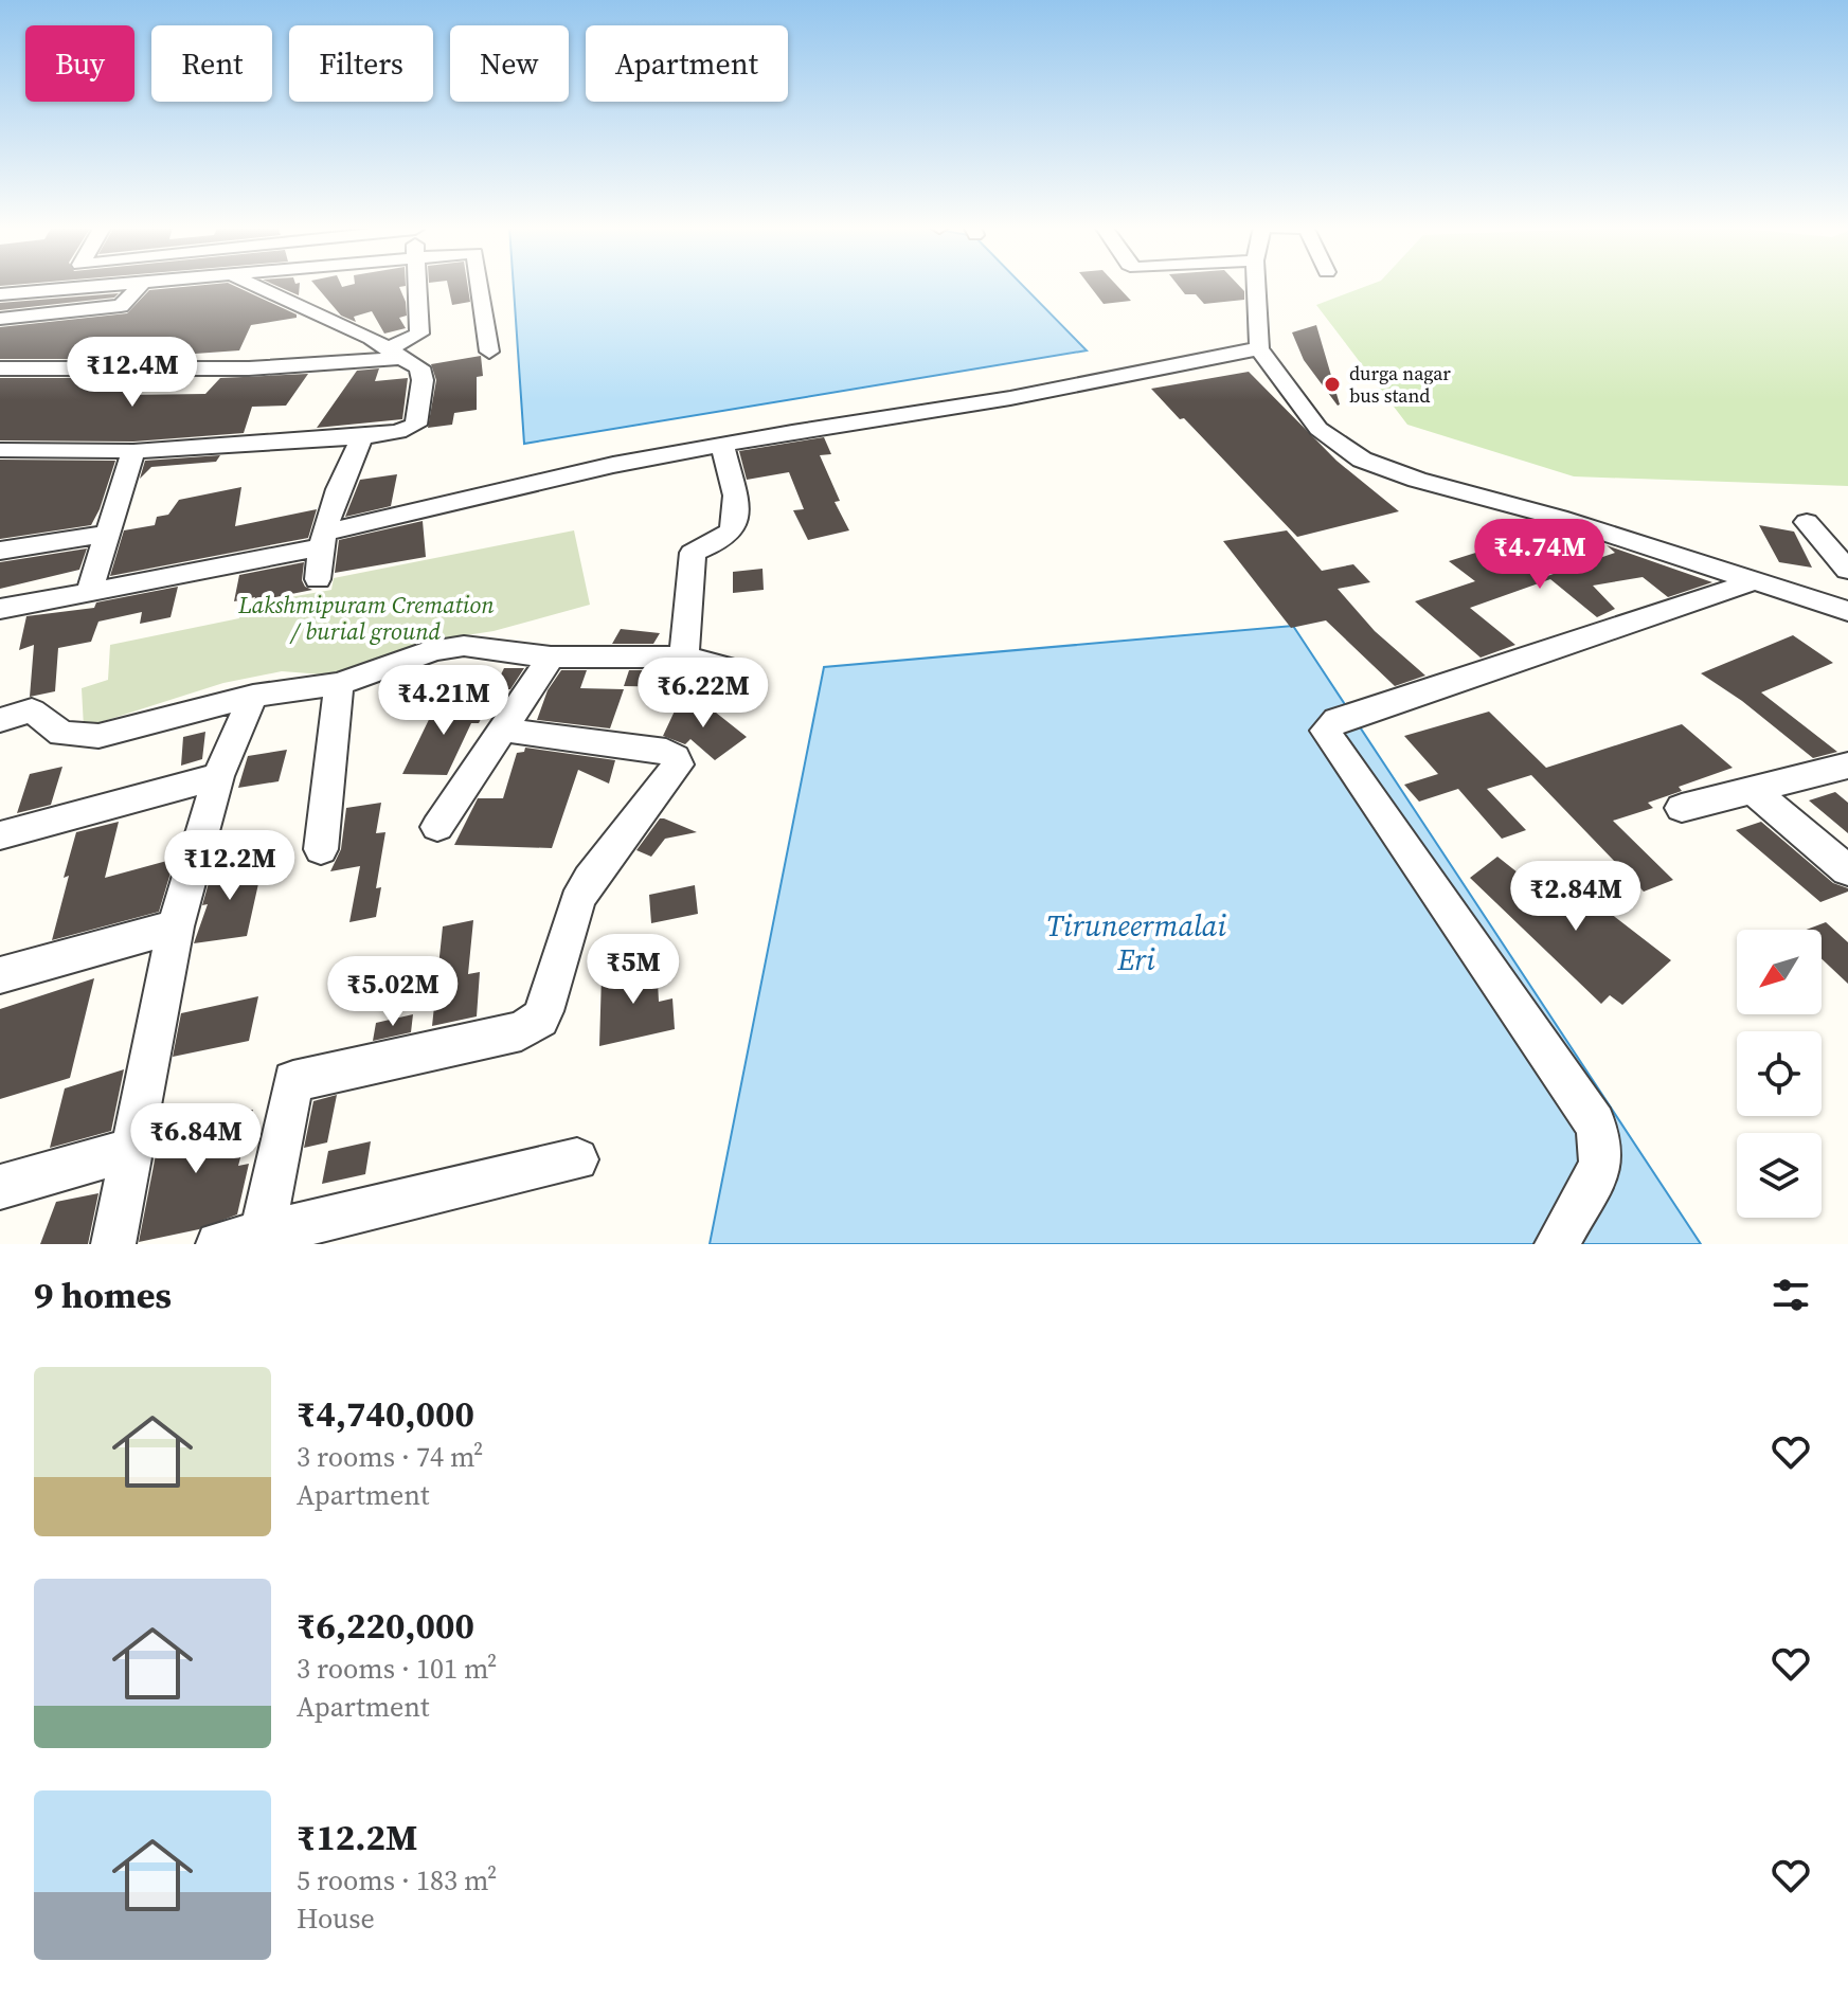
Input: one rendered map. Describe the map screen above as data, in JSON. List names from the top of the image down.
{
  "water": ["Tiruneermalai Eri"],
  "parks": ["Lakshmipuram Cremation / burial ground"],
  "places": ["durga nagar bus stand"],
  "north": "bottom left",
  "page": {
    "chip": [
      "Buy",
      "Rent",
      "Filters",
      "New",
      "Apartment"
    ],
    "price": [
      "₹12.4M",
      "₹4.74M",
      "₹6.22M",
      "₹4.21M",
      "₹12.2M",
      "₹2.84M",
      "₹5M",
      "₹5.02M",
      "₹6.84M"
    ],
    "heading": "9 homes",
    "list": [
      {
        "name": "₹4,740,000",
        "note": "3 rooms · 74 m² · Apartment"
      },
      {
        "name": "₹6,220,000",
        "note": "3 rooms · 101 m² · Apartment"
      },
      {
        "name": "₹12.2M",
        "note": "5 rooms · 183 m² · House"
      }
    ]
  }
}
